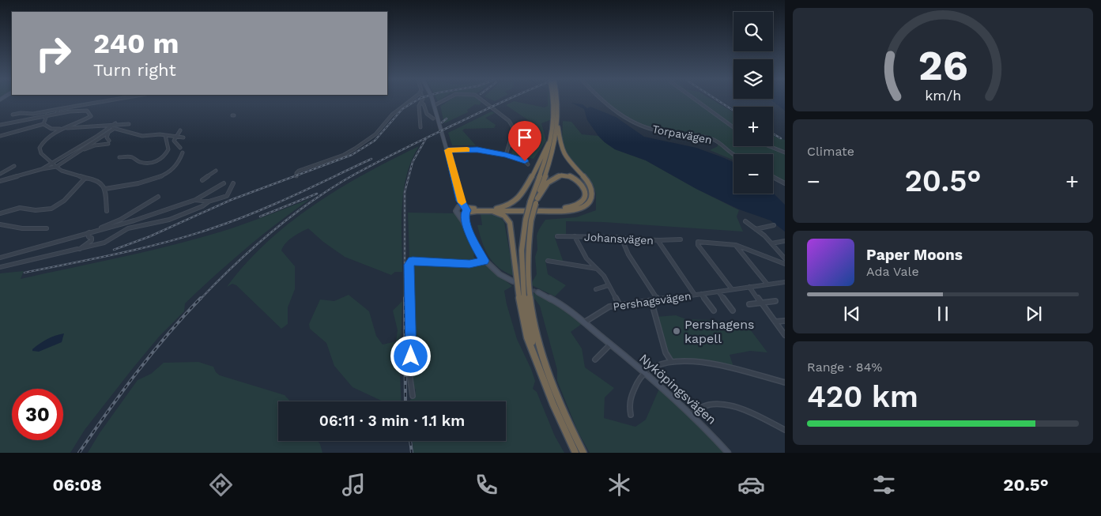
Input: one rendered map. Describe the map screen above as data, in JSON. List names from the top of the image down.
{
  "streets": {
    "main road": ["Nyköpingsvägen"],
    "street": ["Torpavägen", "Johansvägen", "Pershagsvägen"]
  },
  "crossings": [
    ["Pershagsvägen", "Nyköpingsvägen"]
  ],
  "places": ["Pershagens kapell"],
  "page": {
    "map_buttons": ["+", "−"],
    "turn": ["240 m", "Turn right"],
    "tile": [
      "Climate",
      ["Range · 84%", "420 km"]
    ],
    "heat": ["−", "20.5°", "+"],
    "song": ["Paper Moons", "Ada Vale"],
    "limit": "30",
    "trip": "06:11 · 3 min · 1.1 km",
    "tabs": ["06:08", "20.5°"],
    "gauge": ["26", "km/h"]
  }
}
